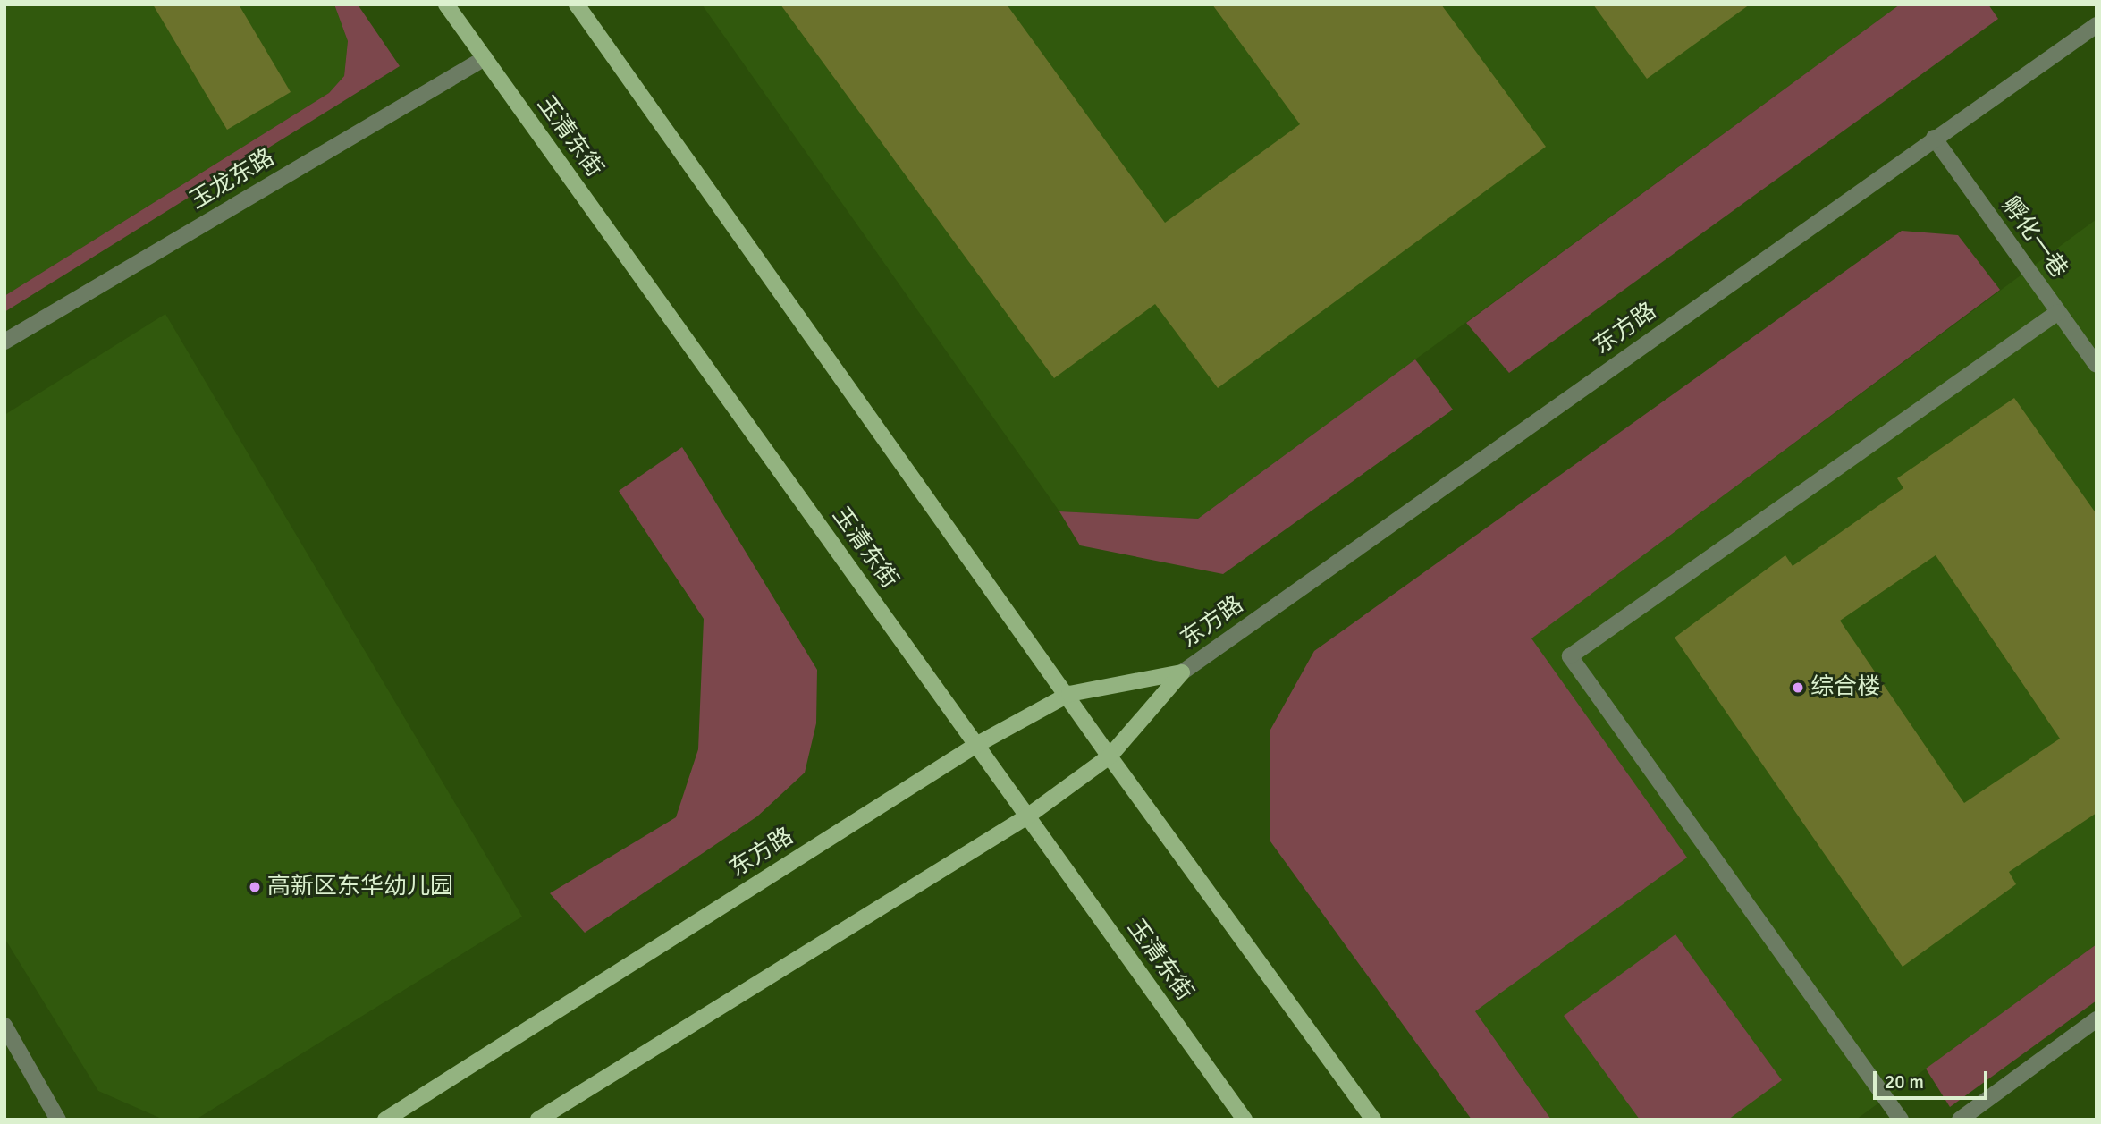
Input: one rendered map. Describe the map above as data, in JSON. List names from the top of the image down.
{
  "streets": {
    "main road": ["玉清东街", "东方路"],
    "street": ["玉龙东路", "孵化一巷"]
  },
  "crossings": [
    ["玉清东街", "玉龙东路"],
    ["玉清东街", "东方路"],
    ["孵化一巷", "东方路"]
  ],
  "places": ["综合楼", "高新区东华幼儿园"],
  "scale_bar": "20 m"
}
